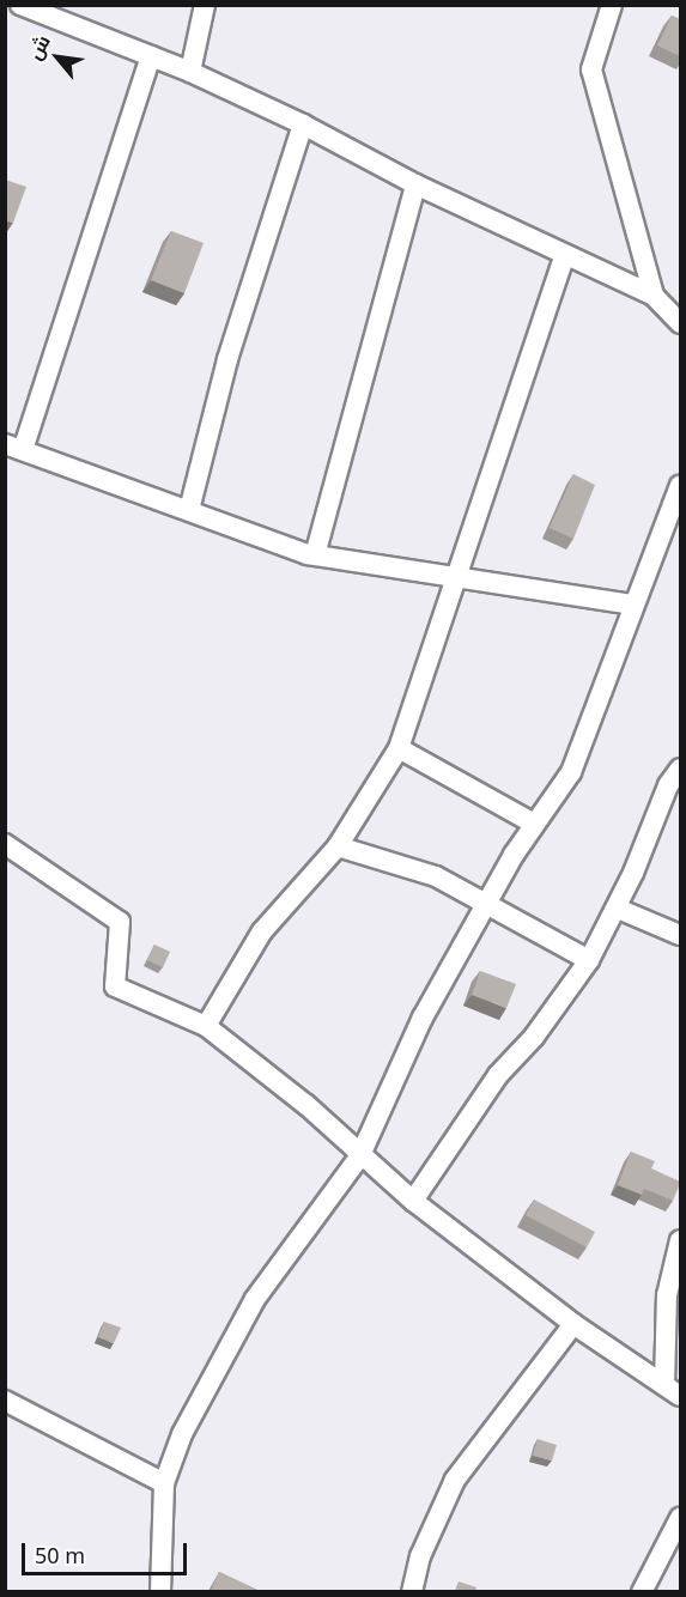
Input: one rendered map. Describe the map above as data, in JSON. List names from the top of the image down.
{
  "scale_bar": "50 m",
  "north": "top left"
}
